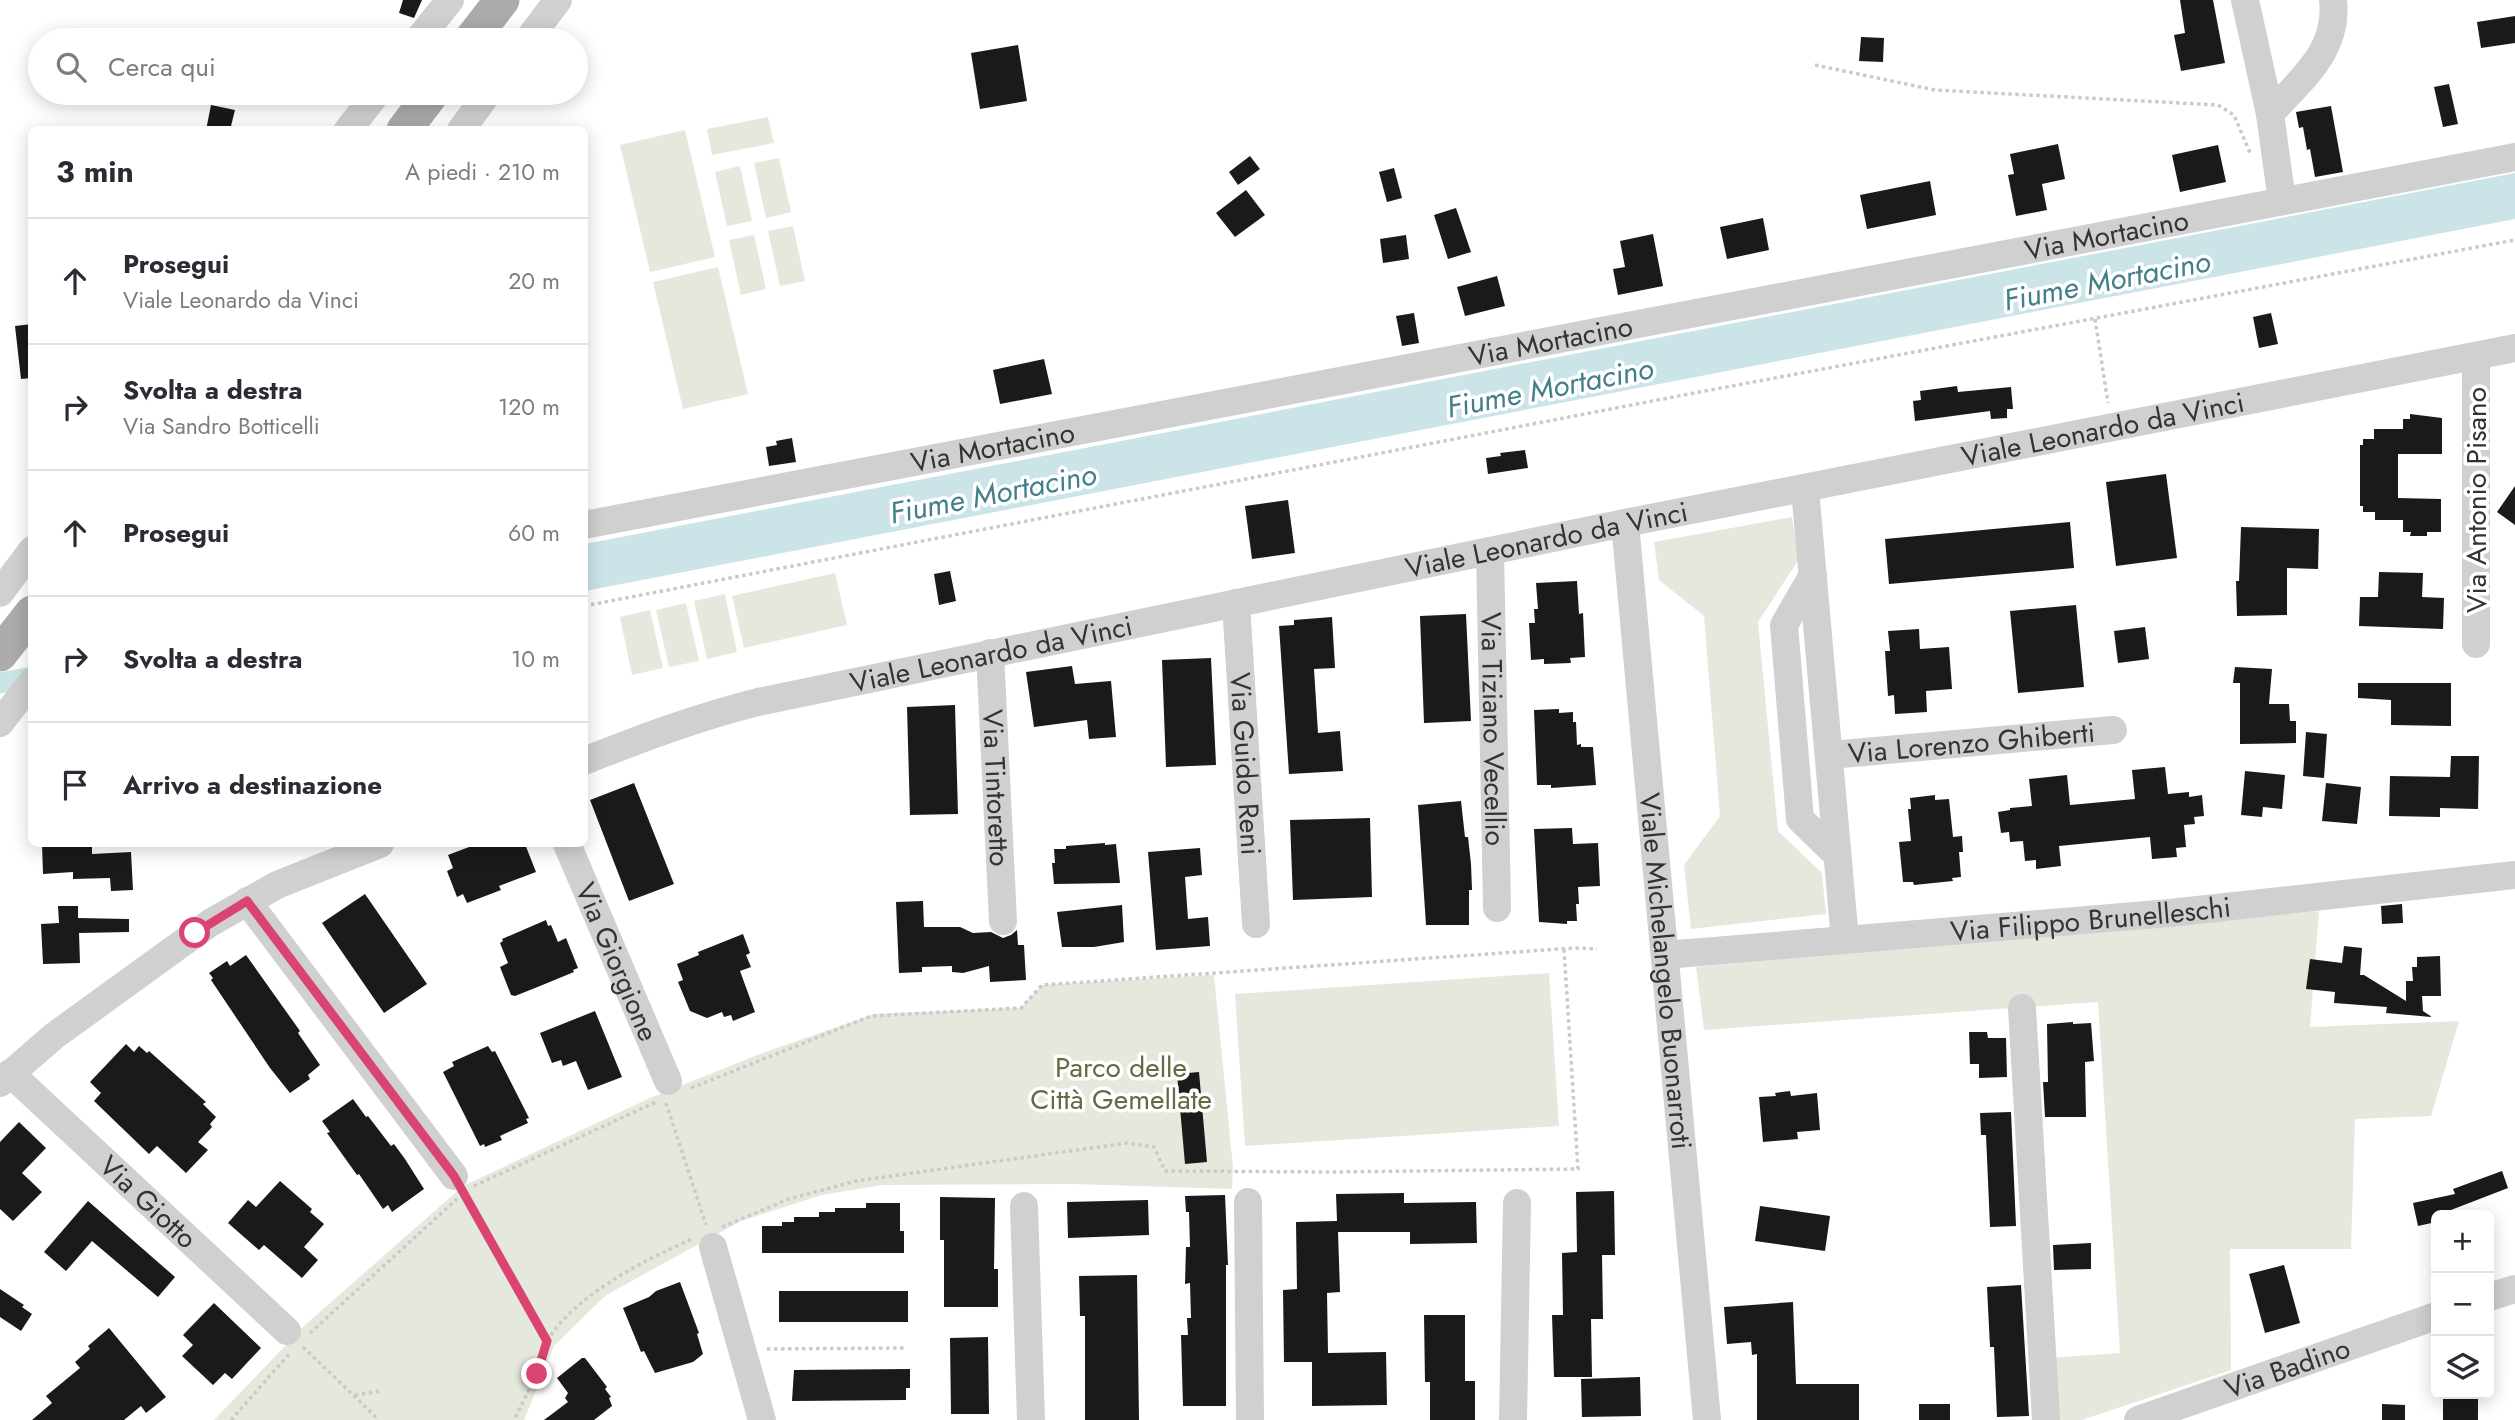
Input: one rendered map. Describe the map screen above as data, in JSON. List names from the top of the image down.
{
  "streets": {
    "street": [
      "Via Mortacino",
      "Viale Leonardo da Vinci",
      "Via Antonio Pisano",
      "Via Tiziano Vecellio",
      "Via Lorenzo Ghiberti",
      "Via Guido Reni",
      "Via Tintoretto",
      "Via Filippo Brunelleschi",
      "Via Giorgione",
      "Viale Michelangelo Buonarroti",
      "Via Giotto",
      "Via Badino"
    ]
  },
  "crossings": [
    ["Viale Leonardo da Vinci", "Via Antonio Pisano"],
    ["Viale Leonardo da Vinci", "Via Tiziano Vecellio"],
    ["Viale Leonardo da Vinci", "Via Lorenzo Ghiberti"],
    ["Viale Leonardo da Vinci", "Via Guido Reni"],
    ["Viale Leonardo da Vinci", "Via Tintoretto"],
    ["Viale Leonardo da Vinci", "Viale Michelangelo Buonarroti"],
    ["Via Lorenzo Ghiberti", "Via Filippo Brunelleschi"],
    ["Via Filippo Brunelleschi", "Viale Michelangelo Buonarroti"]
  ],
  "water": ["Fiume Mortacino"],
  "parks": ["Parco delle Città Gemellate"],
  "page": {
    "search": "Cerca qui",
    "heading": ["3 min", "A piedi · 210 m"],
    "list": [
      ["Prosegui", "Viale Leonardo da Vinci", "20 m"],
      ["Svolta a destra", "Via Sandro Botticelli", "120 m"],
      ["Prosegui", "60 m"],
      ["Svolta a destra", "10 m"],
      "Arrivo a destinazione"
    ],
    "map_buttons": ["+", "−"]
  }
}
